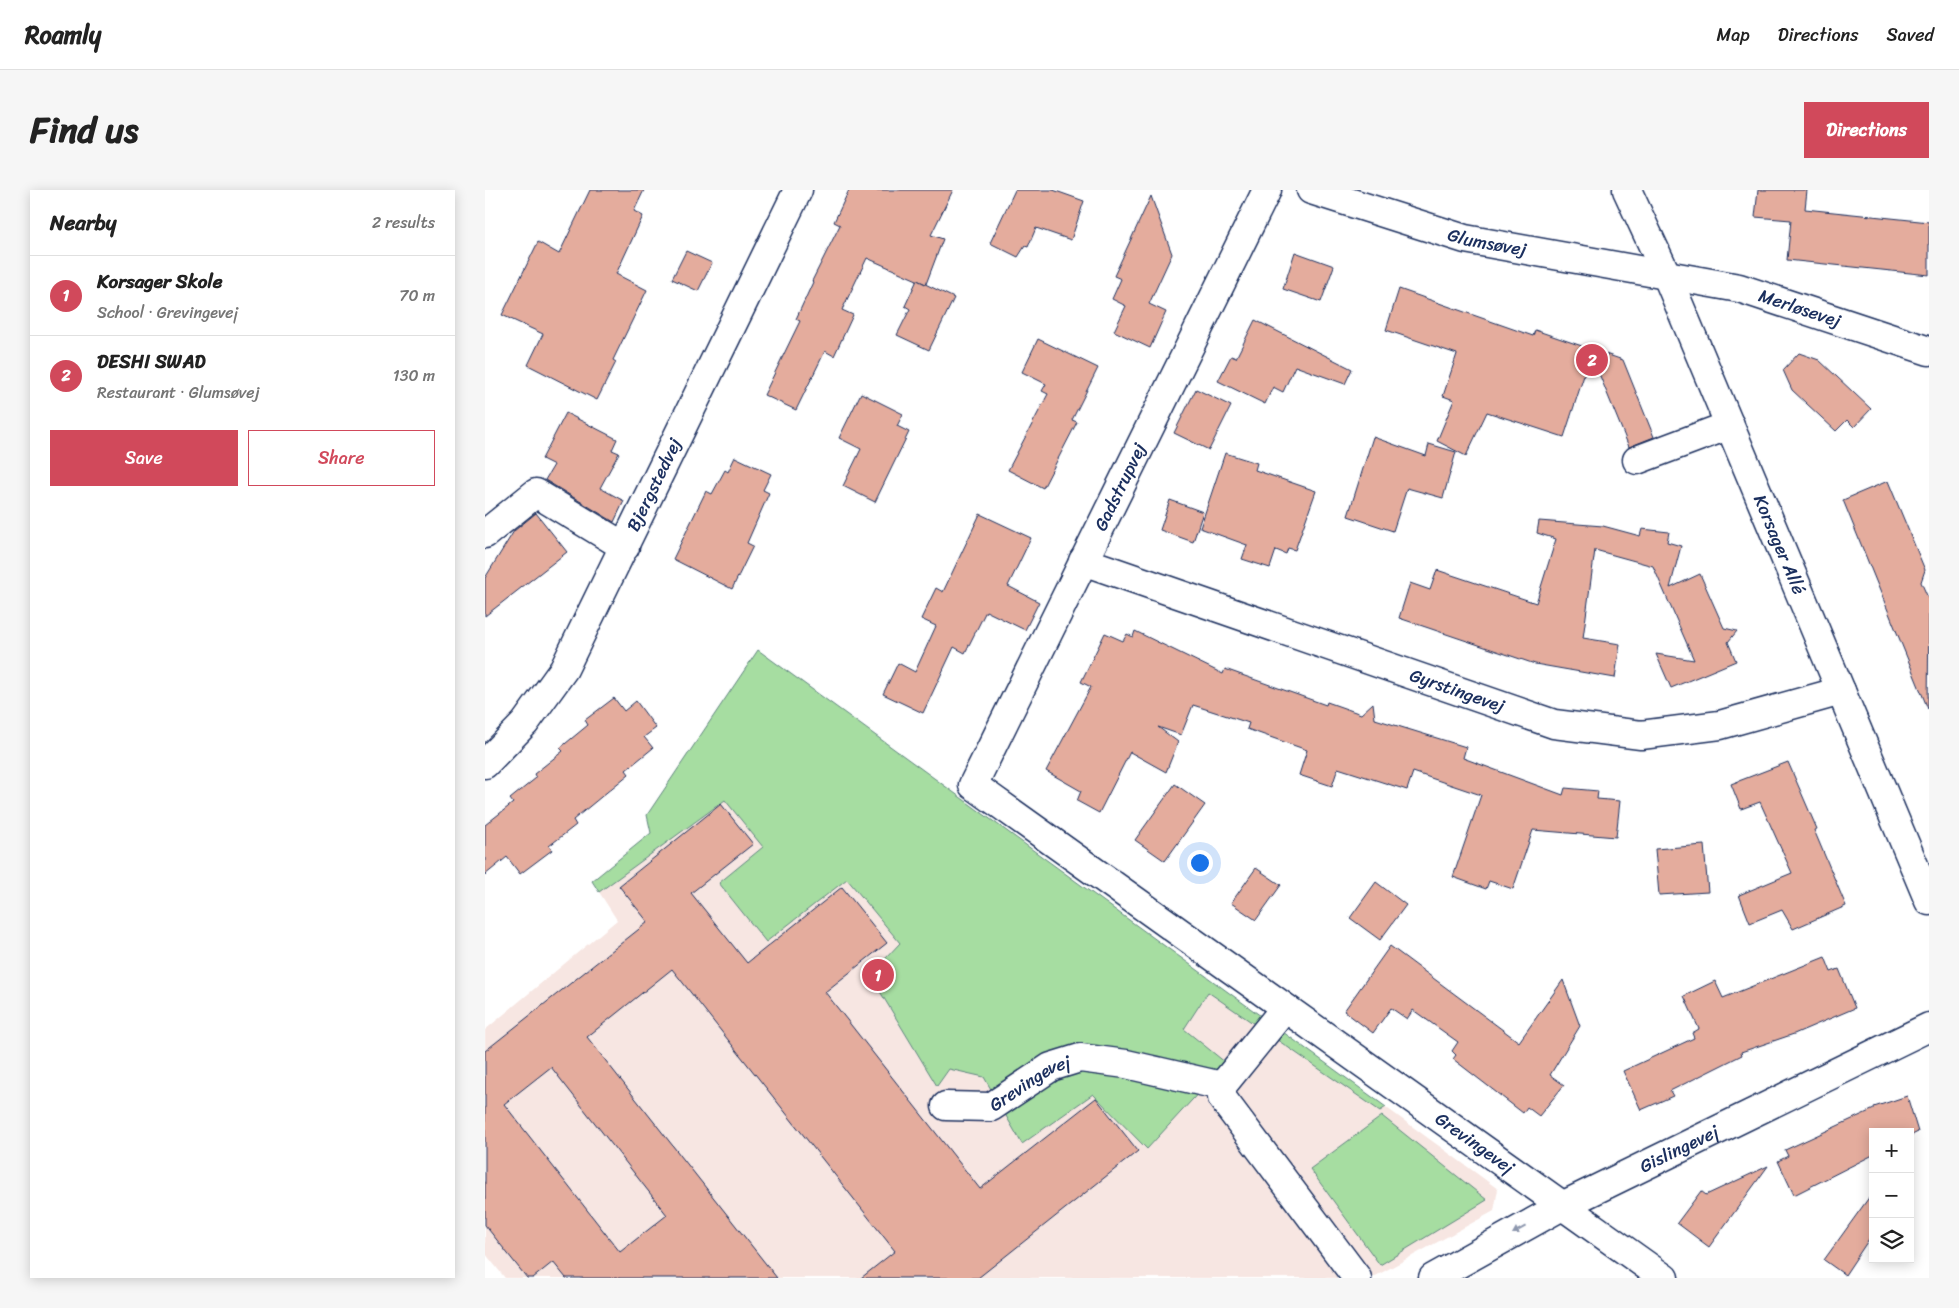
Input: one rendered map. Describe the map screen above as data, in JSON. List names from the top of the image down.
{
  "streets": {
    "street": [
      "Glumsøvej",
      "Merløsevej",
      "Bjergstedvej",
      "Gadstrupvej",
      "Korsager Allé",
      "Gyrstingevej",
      "Grevingevej",
      "Gislingevej"
    ]
  },
  "crossings": [
    ["Glumsøvej", "Merløsevej"],
    ["Glumsøvej", "Korsager Allé"],
    ["Merløsevej", "Korsager Allé"],
    ["Gadstrupvej", "Gyrstingevej"],
    ["Gadstrupvej", "Grevingevej"],
    ["Korsager Allé", "Gyrstingevej"],
    ["Grevingevej", "Gislingevej"]
  ],
  "page": {
    "header": "Roamly",
    "nav": ["Map", "Directions", "Saved"],
    "title": "Find us",
    "buttons": [
      "Directions",
      ["Save", "Share"]
    ],
    "heading": ["Nearby", "2 results"],
    "list": [
      {
        "mark": "1",
        "name": "Korsager Skole",
        "note": "School · Grevingevej",
        "value": "70 m"
      },
      {
        "mark": "2",
        "name": "DESHI SWAD",
        "note": "Restaurant · Glumsøvej",
        "value": "130 m"
      }
    ],
    "pins": ["2", "1"],
    "map_buttons": ["+", "−"]
  }
}
